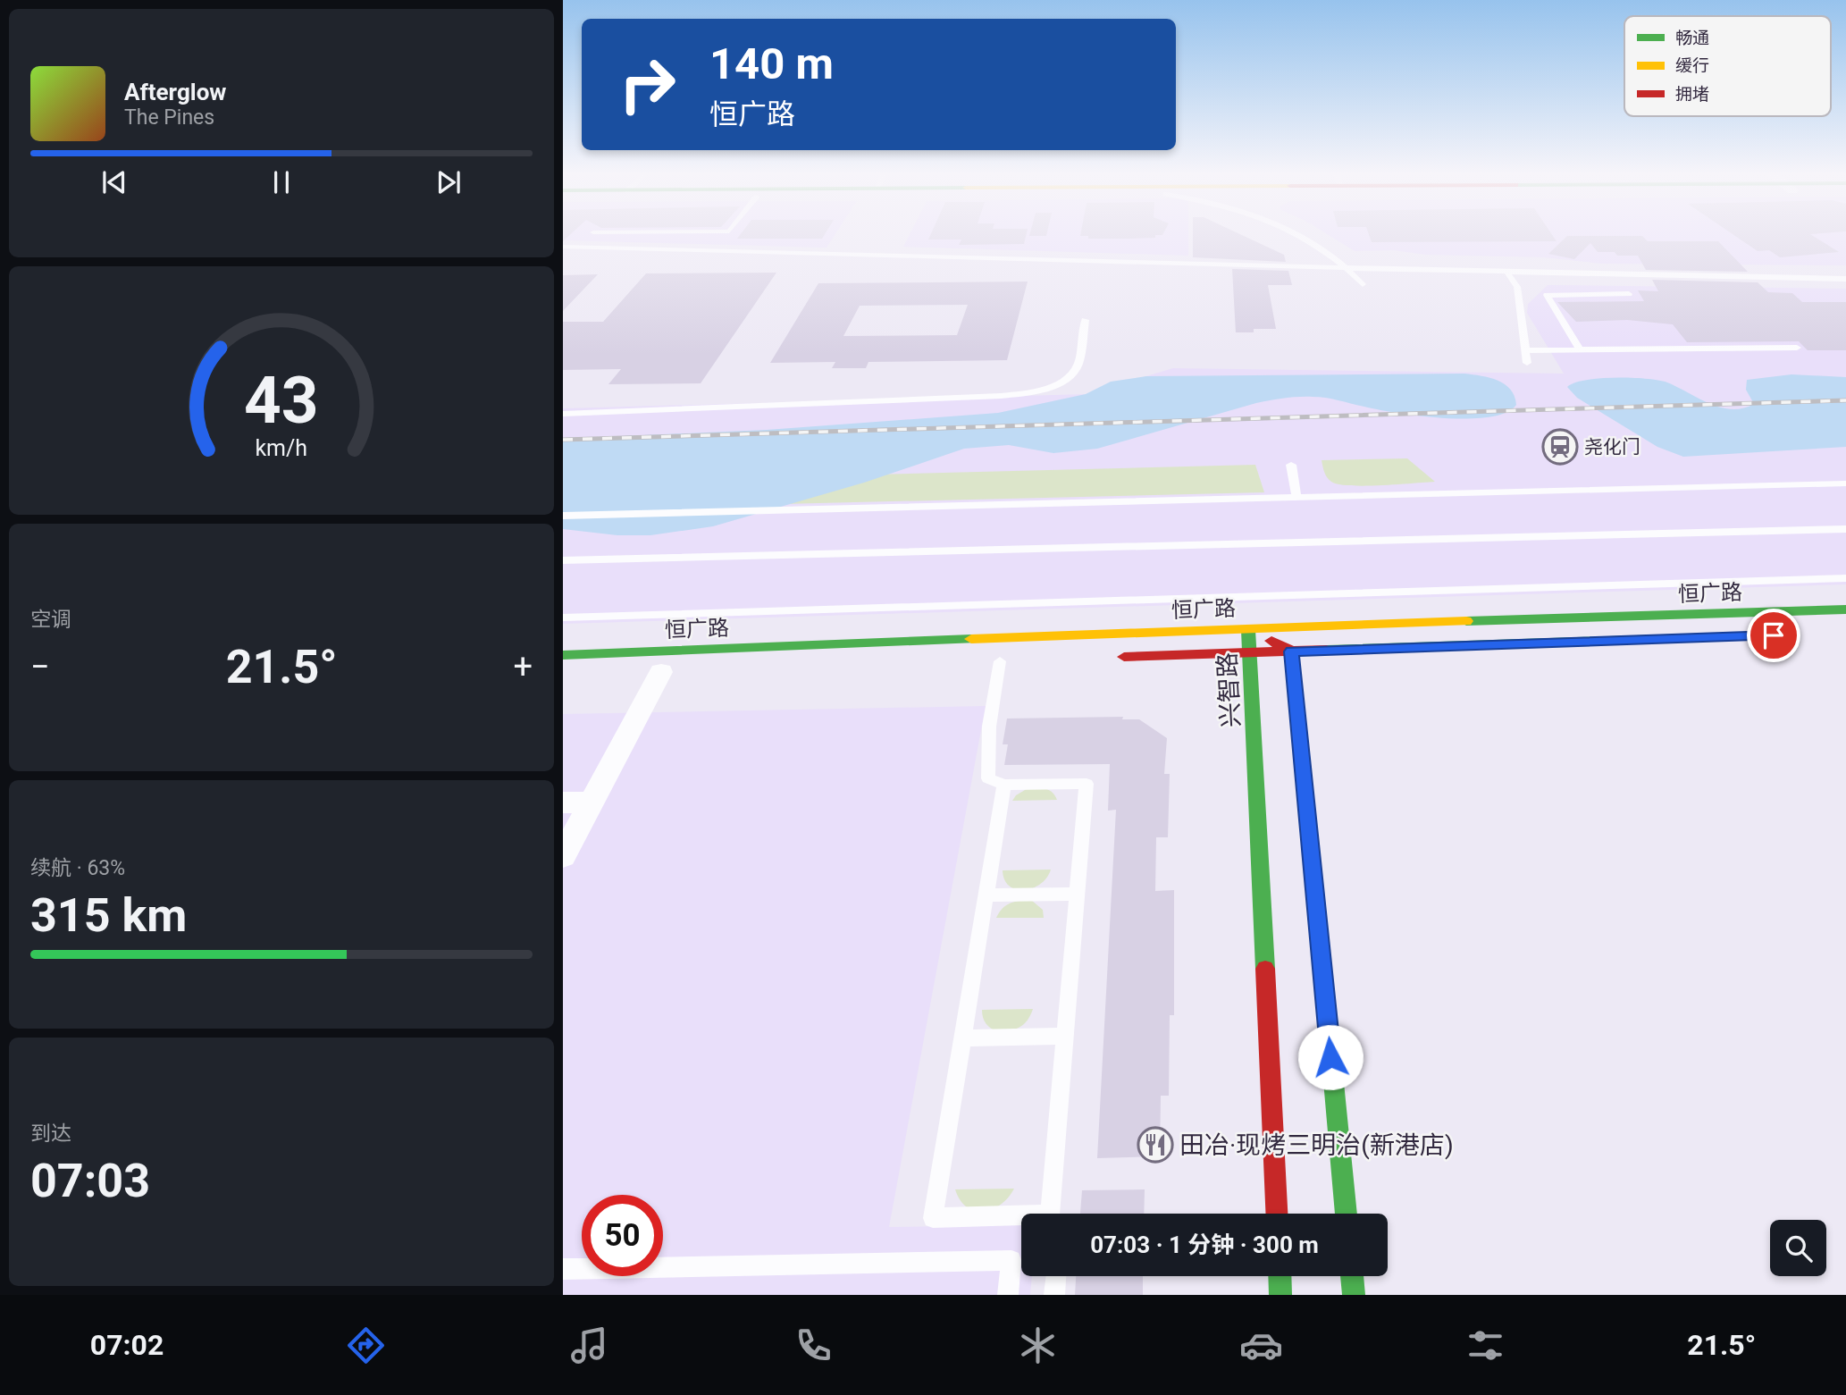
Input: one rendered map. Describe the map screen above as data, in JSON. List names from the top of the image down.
{
  "streets": {
    "main road": ["恒广路", "兴智路"]
  },
  "crossings": [
    ["恒广路", "兴智路"]
  ],
  "places": {
    "station": ["尧化门"],
    "restaurant": ["田冶·现烤三明治(新港店)"]
  },
  "legend": ["畅通", "缓行", "拥堵"],
  "page": {
    "turn": ["140 m", "恒广路"],
    "song": ["Afterglow", "The Pines"],
    "tile": [
      "空调",
      ["续航 · 63%", "315 km"],
      ["到达", "07:03"]
    ],
    "heat": ["−", "21.5°", "+"],
    "limit": "50",
    "trip": "07:03 · 1 分钟 · 300 m",
    "tabs": ["07:02", "21.5°"],
    "gauge": ["43", "km/h"]
  }
}
